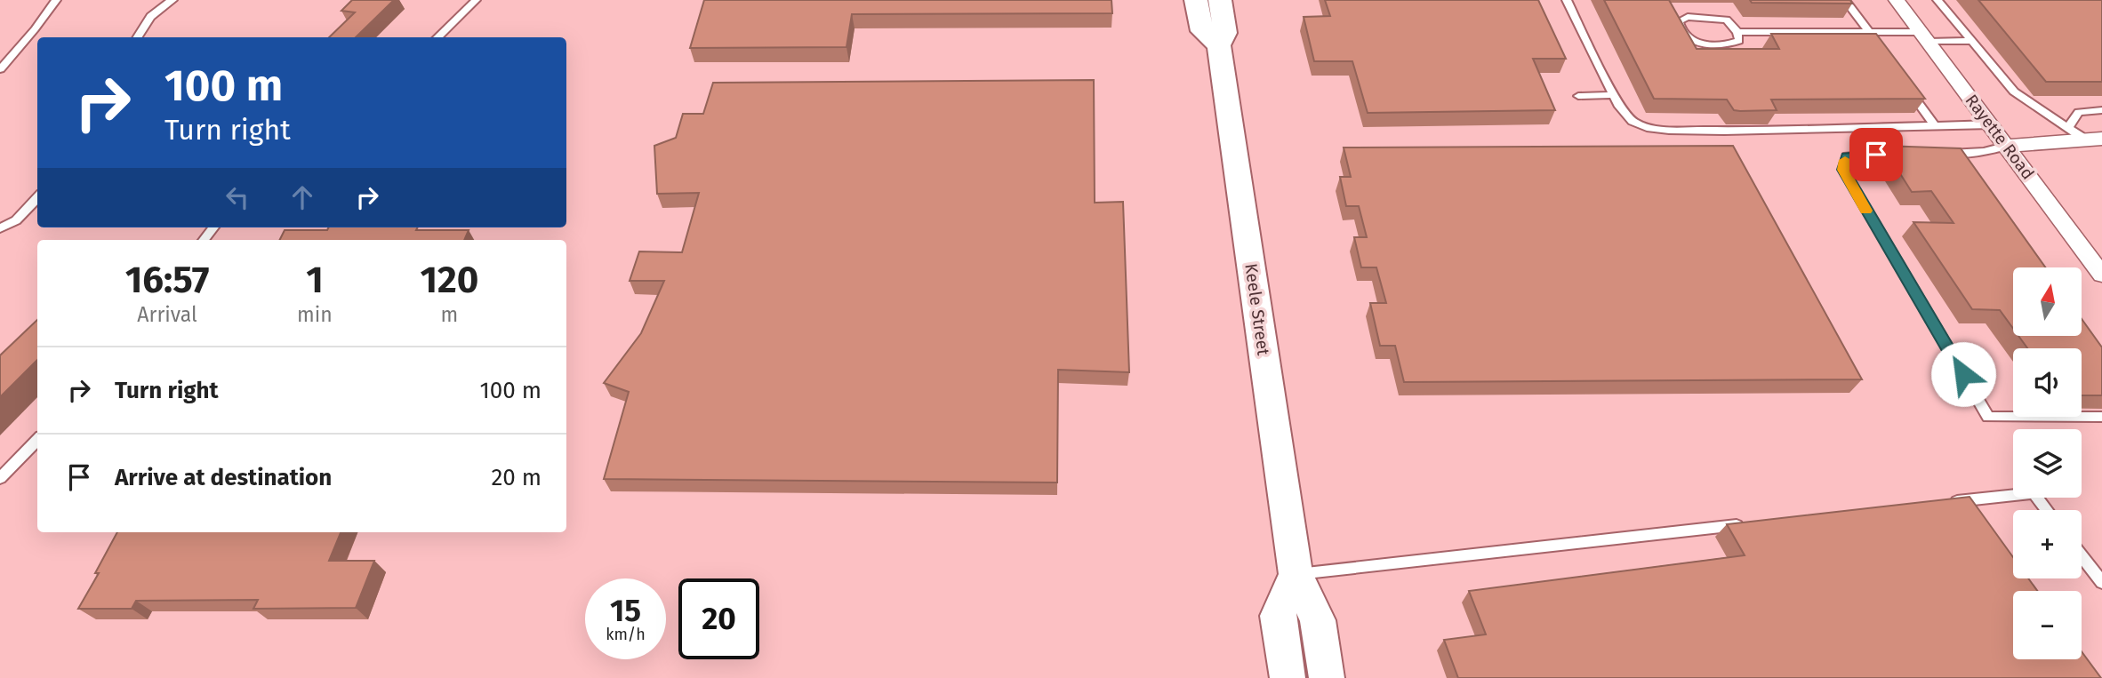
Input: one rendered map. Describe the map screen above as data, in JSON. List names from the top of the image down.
{
  "streets": {
    "main road": ["Keele Street"],
    "street": ["Rayette Road"]
  },
  "north": "top",
  "page": {
    "turn": ["100 m", "Turn right"],
    "eta": [
      "16:57",
      "Arrival",
      "1",
      "min",
      "120",
      "m"
    ],
    "map_buttons": ["+", "−"],
    "list": [
      {
        "name": "Turn right",
        "value": "100 m"
      },
      {
        "name": "Arrive at destination",
        "value": "20 m"
      }
    ],
    "speed": "15 km/h",
    "limit": "20"
  }
}
